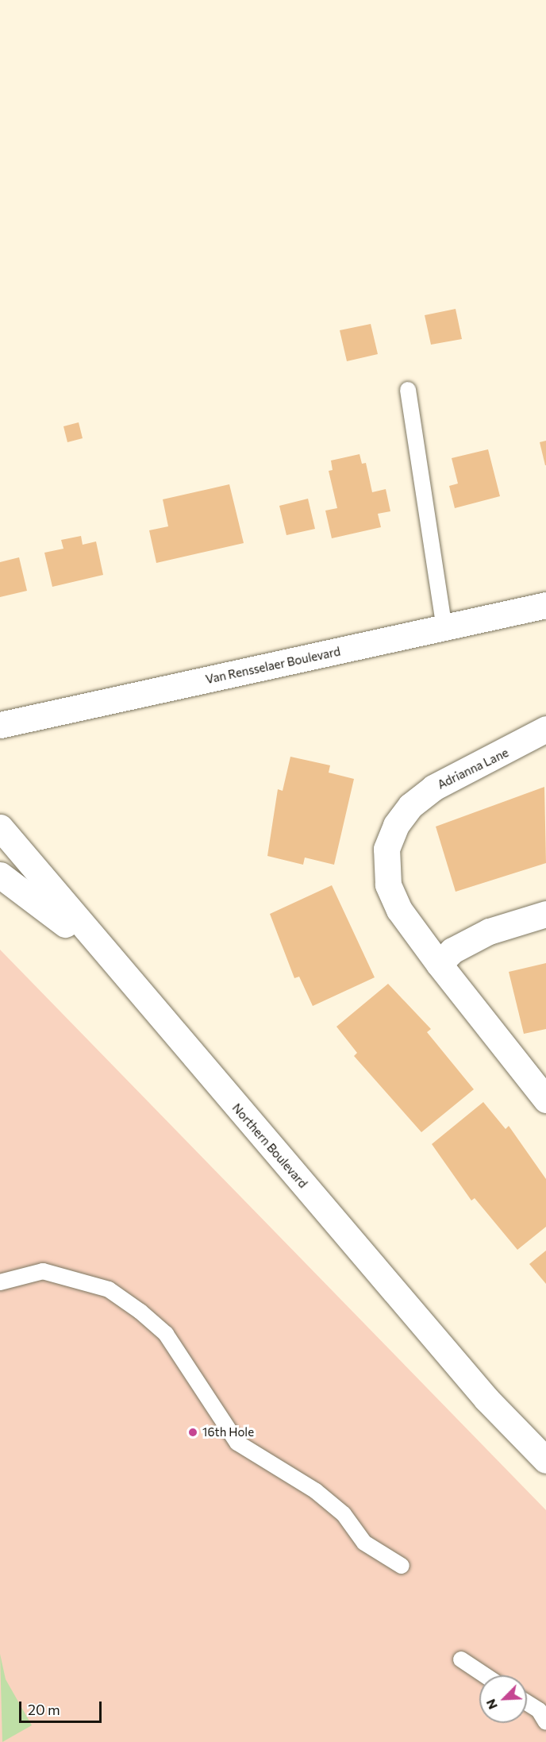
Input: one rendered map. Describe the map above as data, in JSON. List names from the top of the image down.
{
  "streets": {
    "street": ["Van Rensselaer Boulevard", "Adrianna Lane", "Northern Boulevard"]
  },
  "places": ["16th Hole"],
  "scale_bar": "20 m",
  "north": "bottom left"
}
